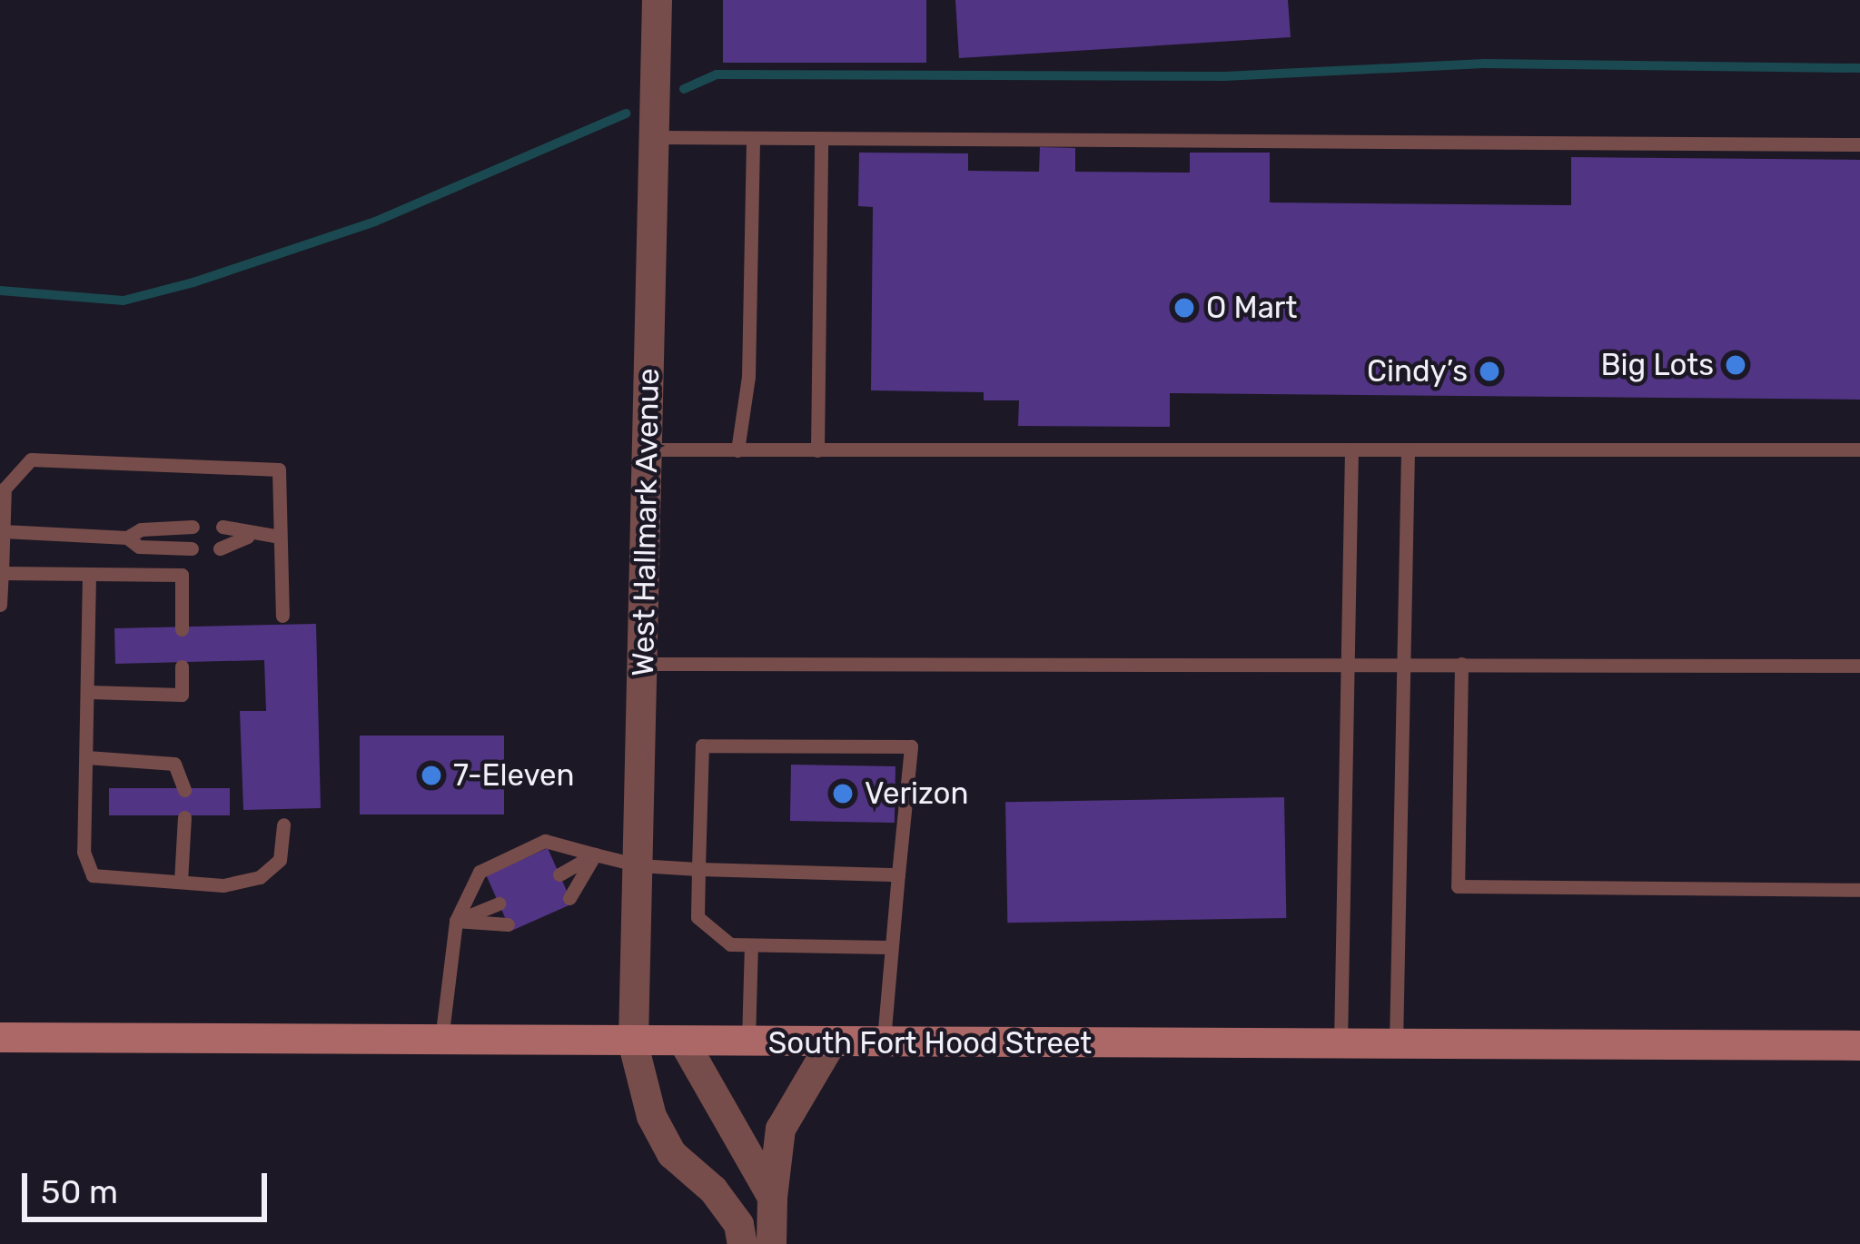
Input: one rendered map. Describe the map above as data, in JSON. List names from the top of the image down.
{
  "streets": {
    "main road": ["South Fort Hood Street"],
    "street": ["West Hallmark Avenue"]
  },
  "crossings": [
    ["West Hallmark Avenue", "South Fort Hood Street"]
  ],
  "places": [
    "O Mart",
    "Big Lots",
    "Cindy’s",
    "7-Eleven",
    "Verizon"
  ],
  "scale_bar": "50 m"
}
